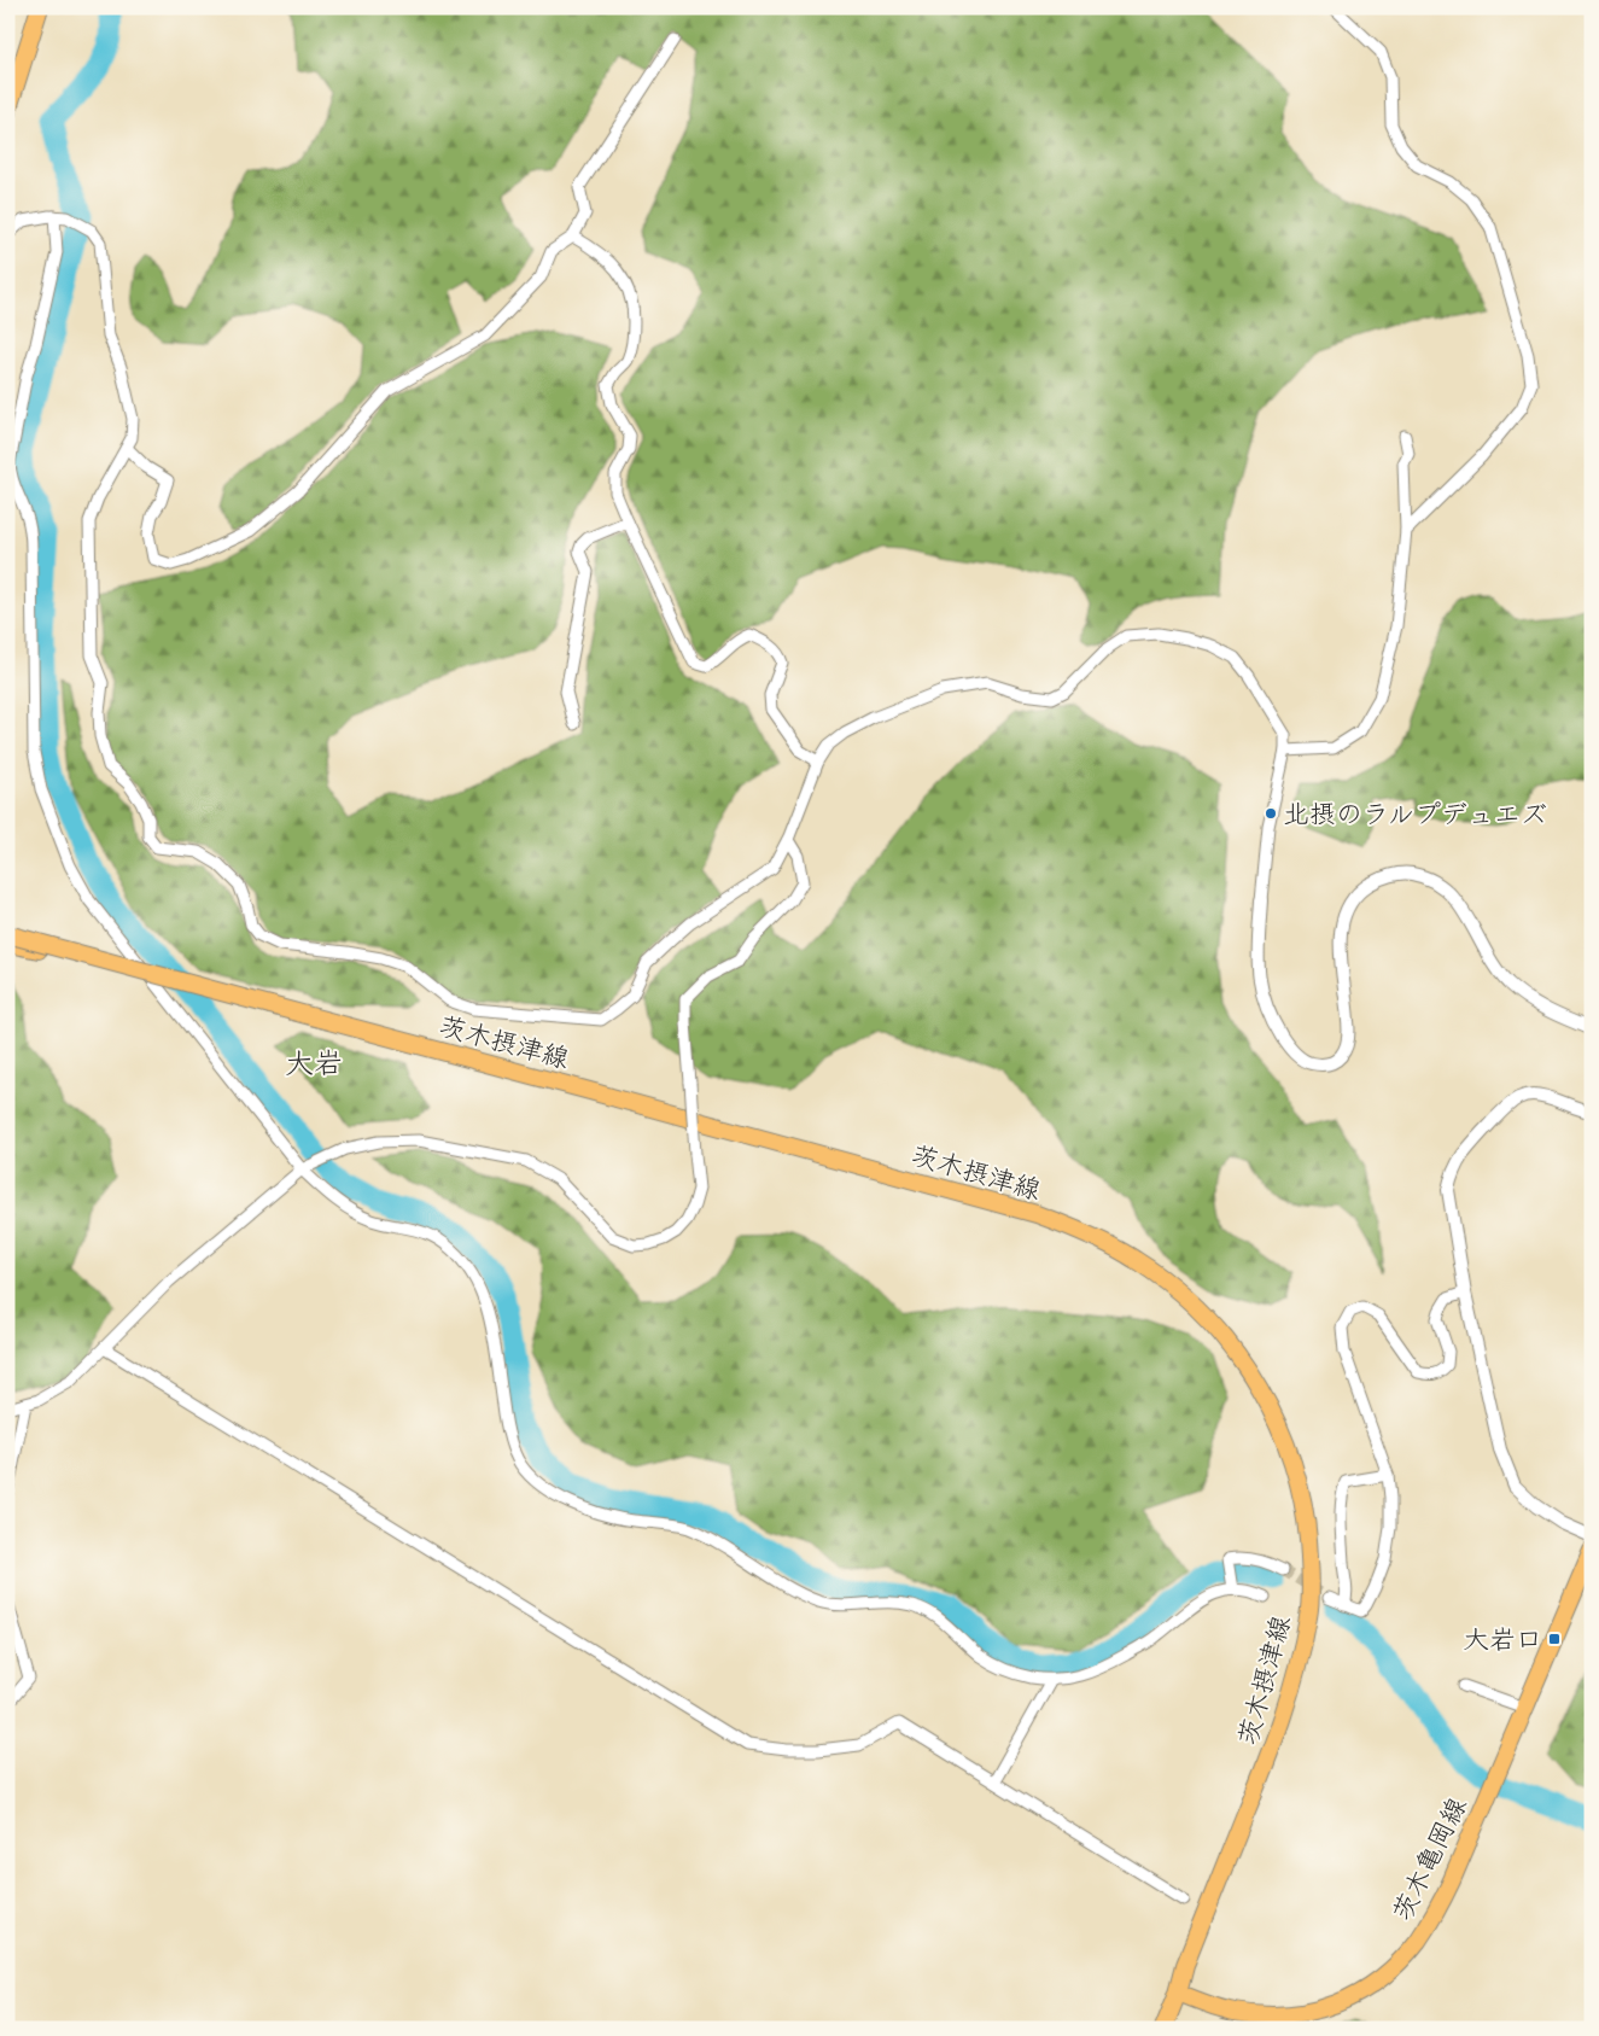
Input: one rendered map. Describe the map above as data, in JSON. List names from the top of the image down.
{
  "streets": {
    "main road": ["茨木摂津線", "茨木亀岡線"]
  },
  "crossings": [
    ["茨木摂津線", "茨木亀岡線"]
  ],
  "districts": ["大岩"],
  "places": {
    "other": ["北摂のラルプデュエズ"],
    "transit": ["大岩口"]
  }
}
